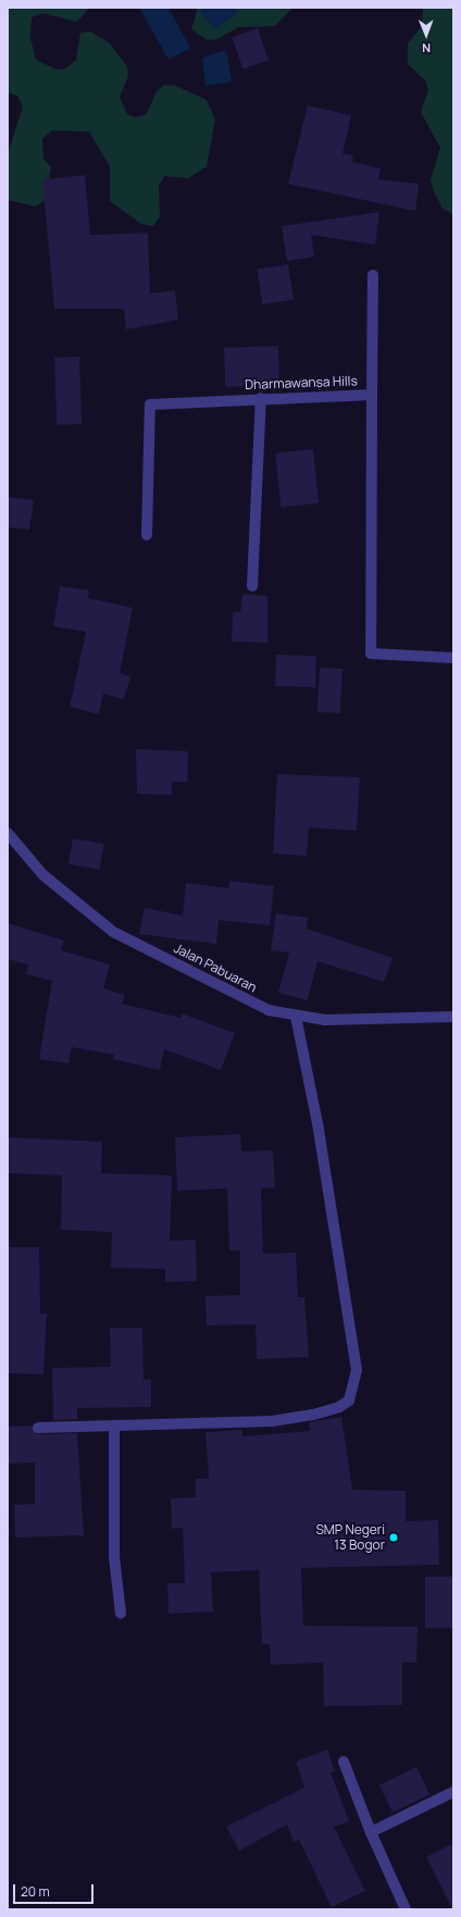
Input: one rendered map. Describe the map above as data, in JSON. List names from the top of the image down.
{
  "streets": {
    "street": ["Dharmawansa Hills", "Jalan Pabuaran"]
  },
  "places": ["SMP Negeri 13 Bogor"],
  "scale_bar": "20 m",
  "north": "bottom"
}
